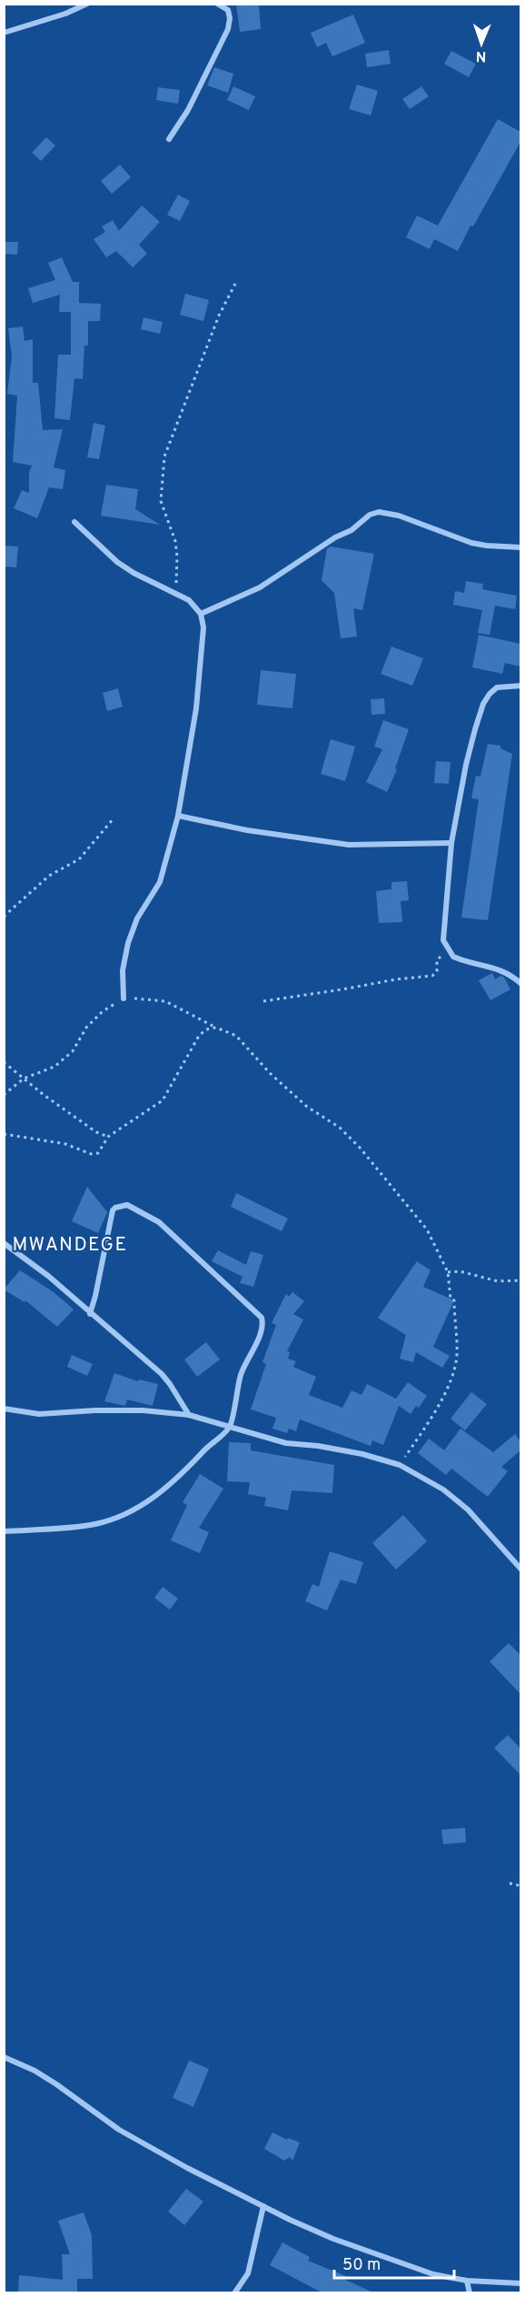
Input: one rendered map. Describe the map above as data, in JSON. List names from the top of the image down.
{
  "districts": ["MWANDEGE"],
  "scale_bar": "50 m",
  "north": "bottom"
}
